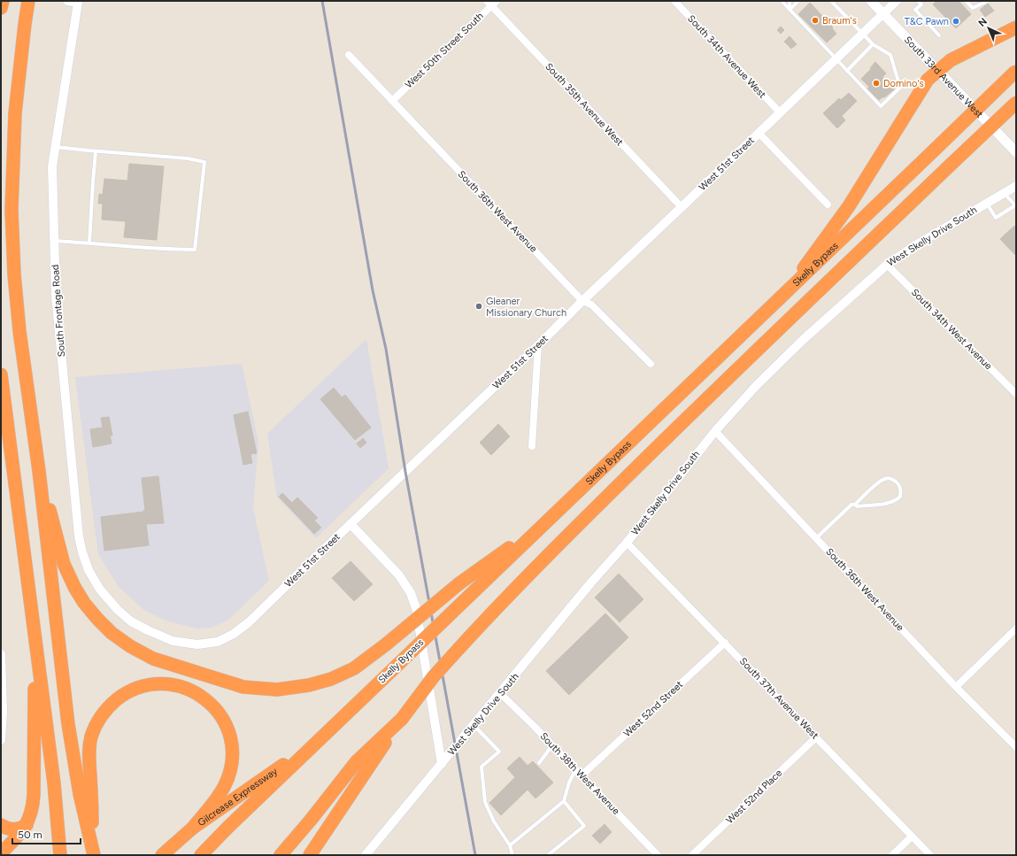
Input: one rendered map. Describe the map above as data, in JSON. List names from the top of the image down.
{
  "streets": {
    "highway": ["Skelly Bypass", "Gilcrease Expressway"],
    "main road": ["South 33rd Avenue West"],
    "street": [
      "West 50th Street South",
      "South 34th Avenue West",
      "South 35th Avenue West",
      "West 51st Street",
      "South 36th West Avenue",
      "West Skelly Drive South",
      "South Frontage Road",
      "South 34th West Avenue",
      "South 37th Avenue West",
      "West 52nd Street",
      "South 38th West Avenue",
      "West 52nd Place"
    ]
  },
  "crossings": [
    ["West 50th Street South", "South 35th Avenue West"],
    ["West 50th Street South", "South 36th West Avenue"],
    ["South 34th Avenue West", "West 51st Street"],
    ["South 33rd Avenue West", "West 51st Street"],
    ["South 35th Avenue West", "West 51st Street"],
    ["West 51st Street", "South 36th West Avenue"],
    ["West 51st Street", "South Frontage Road"],
    ["South 36th West Avenue", "West Skelly Drive South"],
    ["West Skelly Drive South", "South 34th West Avenue"],
    ["West Skelly Drive South", "South 37th Avenue West"],
    ["West Skelly Drive South", "South 38th West Avenue"],
    ["Skelly Bypass", "Gilcrease Expressway"],
    ["South 37th Avenue West", "West 52nd Street"],
    ["South 37th Avenue West", "West 52nd Place"],
    ["West 52nd Street", "South 38th West Avenue"]
  ],
  "places": [
    "Braum's",
    "T&C Pawn",
    "Domino's",
    "Gleaner Missionary Church"
  ],
  "scale_bar": "50 m",
  "north": "top left"
}
